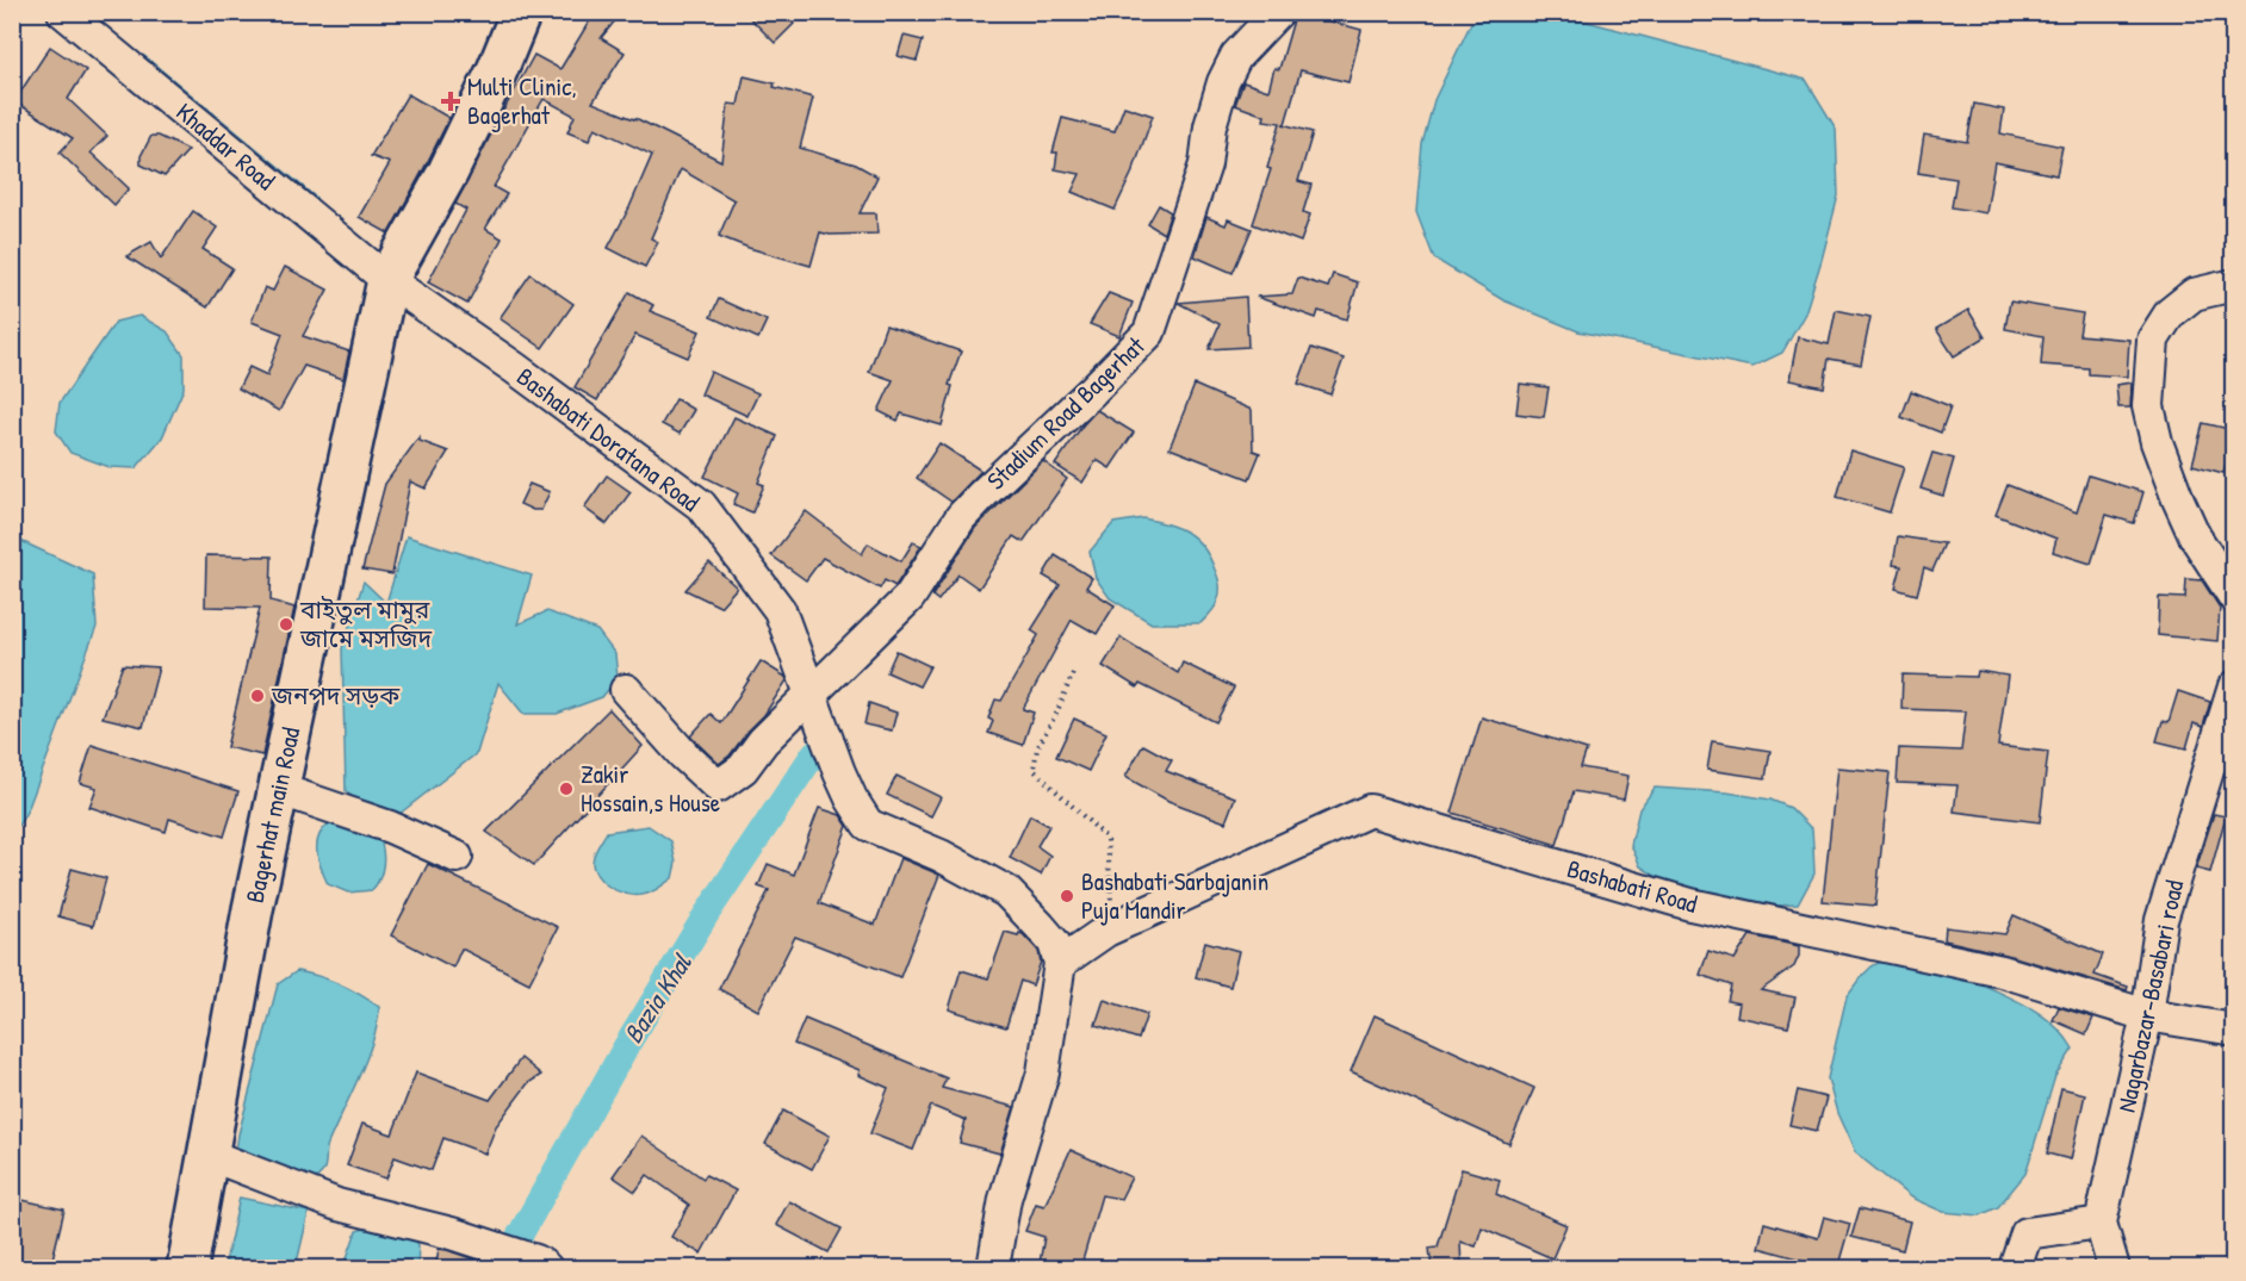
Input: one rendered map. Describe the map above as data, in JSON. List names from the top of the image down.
{
  "streets": {
    "main road": ["Bagerhat main Road"],
    "street": [
      "Khaddar Road",
      "Stadium Road Bagerhat",
      "Bashabati Doratana Road",
      "Bashabati Road",
      "Nagarbazar-Basabari road"
    ]
  },
  "crossings": [
    ["Khaddar Road", "Bashabati Doratana Road"],
    ["Khaddar Road", "Bagerhat main Road"],
    ["Stadium Road Bagerhat", "Bashabati Doratana Road"],
    ["Bashabati Doratana Road", "Bagerhat main Road"],
    ["Bashabati Doratana Road", "Bashabati Road"],
    ["Bashabati Road", "Nagarbazar-Basabari road"]
  ],
  "water": ["Bazia Khal"],
  "places": {
    "health": ["Multi Clinic, Bagerhat"],
    "other": [
      "বাইতুল মামুর জামে মসজিদ",
      "জনপদ সড়ক",
      "Zakir Hossain,s House",
      "Bashabati Sarbajanin Puja Mandir"
    ]
  }
}
